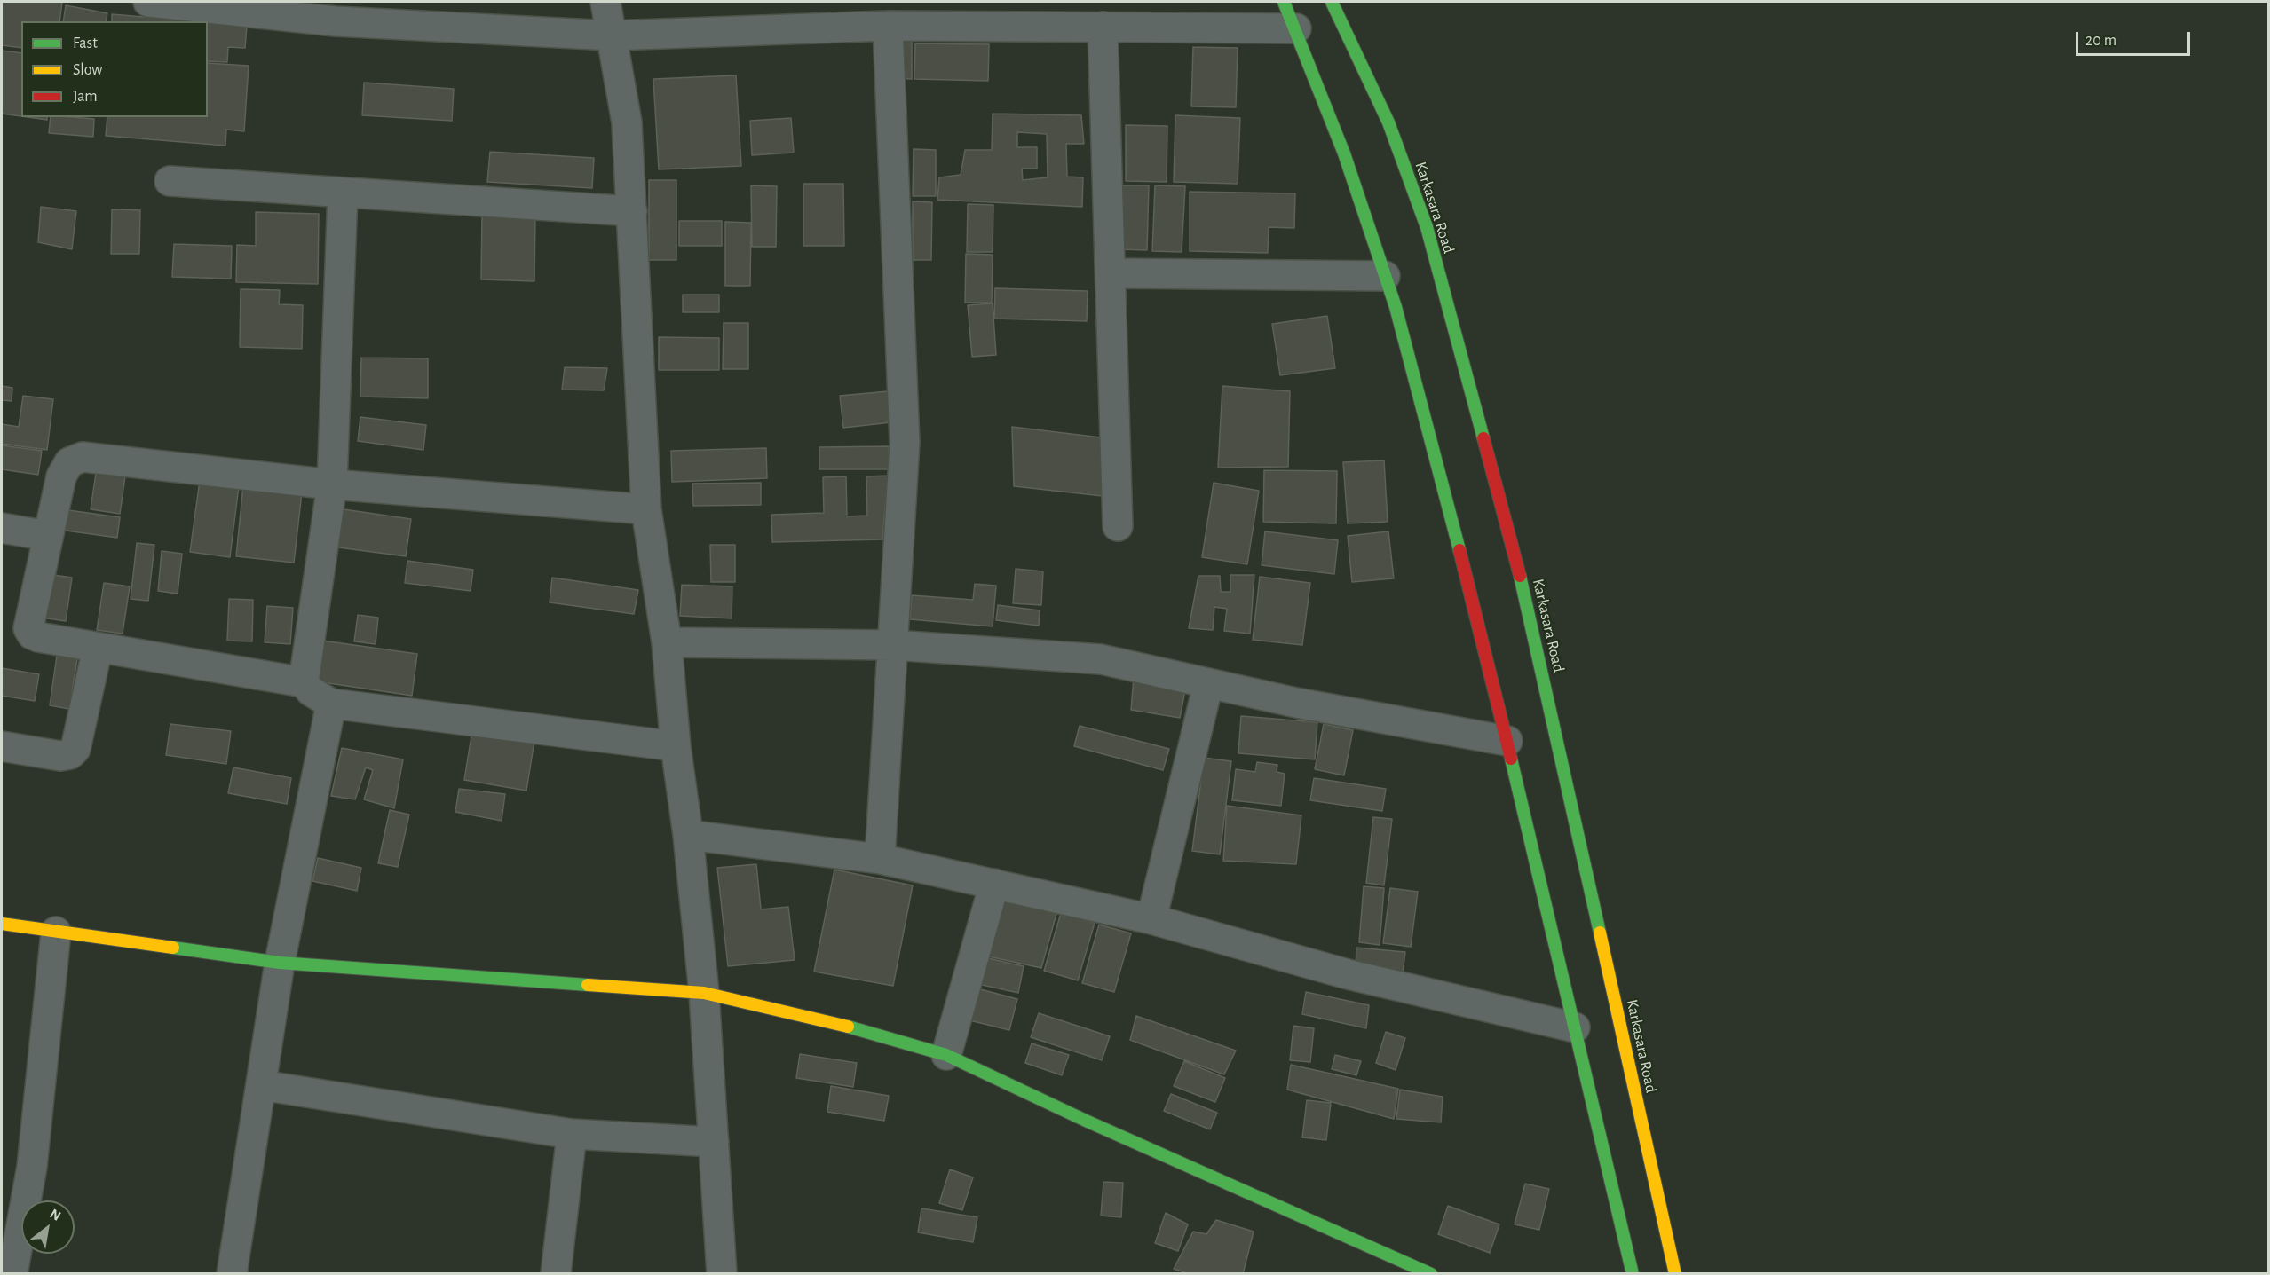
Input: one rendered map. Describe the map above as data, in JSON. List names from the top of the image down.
{
  "streets": {
    "main road": ["Karkasara Road"]
  },
  "legend": ["Fast", "Slow", "Jam"],
  "scale_bar": "20 m",
  "north": "top right"
}
